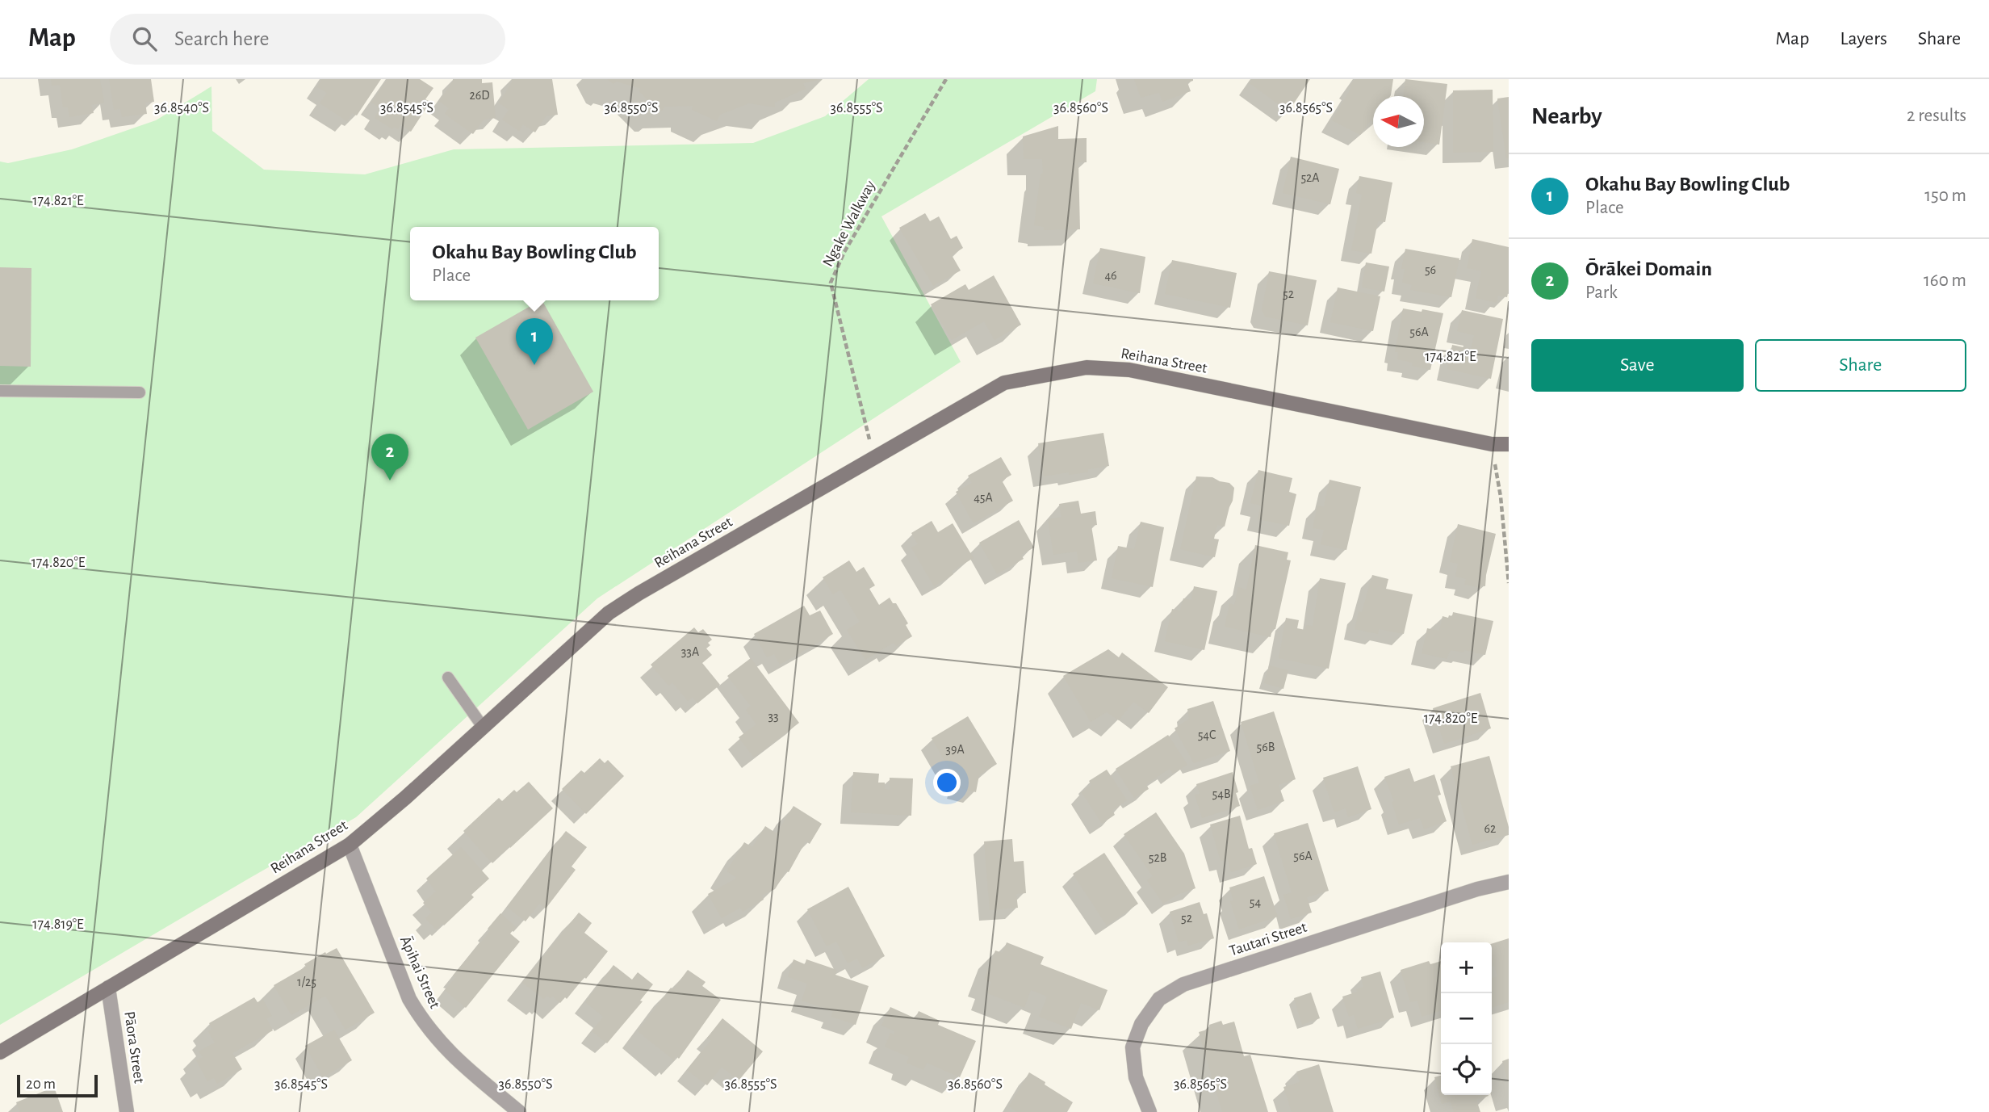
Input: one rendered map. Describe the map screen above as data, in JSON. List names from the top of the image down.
{
  "streets": {
    "street": [
      "Reihana Street",
      "Tautari Street",
      "Āpihai Street",
      "Pāora Street"
    ],
    "path": ["Ngake Walkway"]
  },
  "crossings": [
    ["Ngake Walkway", "Reihana Street"],
    ["Reihana Street", "Āpihai Street"],
    ["Reihana Street", "Pāora Street"]
  ],
  "house_numbers": [
    "26D",
    "52A",
    "56",
    "46",
    "52",
    "56A",
    "45A",
    "33A",
    "33",
    "54C",
    "56B",
    "39A",
    "54B",
    "62",
    "56A",
    "52B",
    "54",
    "52",
    "1/25"
  ],
  "scale_bar": "20 m",
  "north": "left",
  "page": {
    "header": "Map",
    "search": "Search here",
    "nav": ["Map", "Layers", "Share"],
    "heading": ["Nearby", "2 results"],
    "list": [
      {
        "mark": "1",
        "name": "Okahu Bay Bowling Club",
        "note": "Place",
        "value": "150 m"
      },
      {
        "mark": "2",
        "name": "Ōrākei Domain",
        "note": "Park",
        "value": "160 m"
      }
    ],
    "popup": ["Okahu Bay Bowling Club", "Place"],
    "pins": ["1", "2"],
    "buttons": ["Save", "Share"],
    "map_buttons": ["+", "−"],
    "scale": "20 m"
  },
  "coordinates": [
    "36.8540°S",
    "36.8545°S",
    "36.8550°S",
    "36.8555°S",
    "36.8560°S",
    "36.8565°S",
    "174.821°E",
    "174.820°E",
    "174.819°E"
  ]
}
